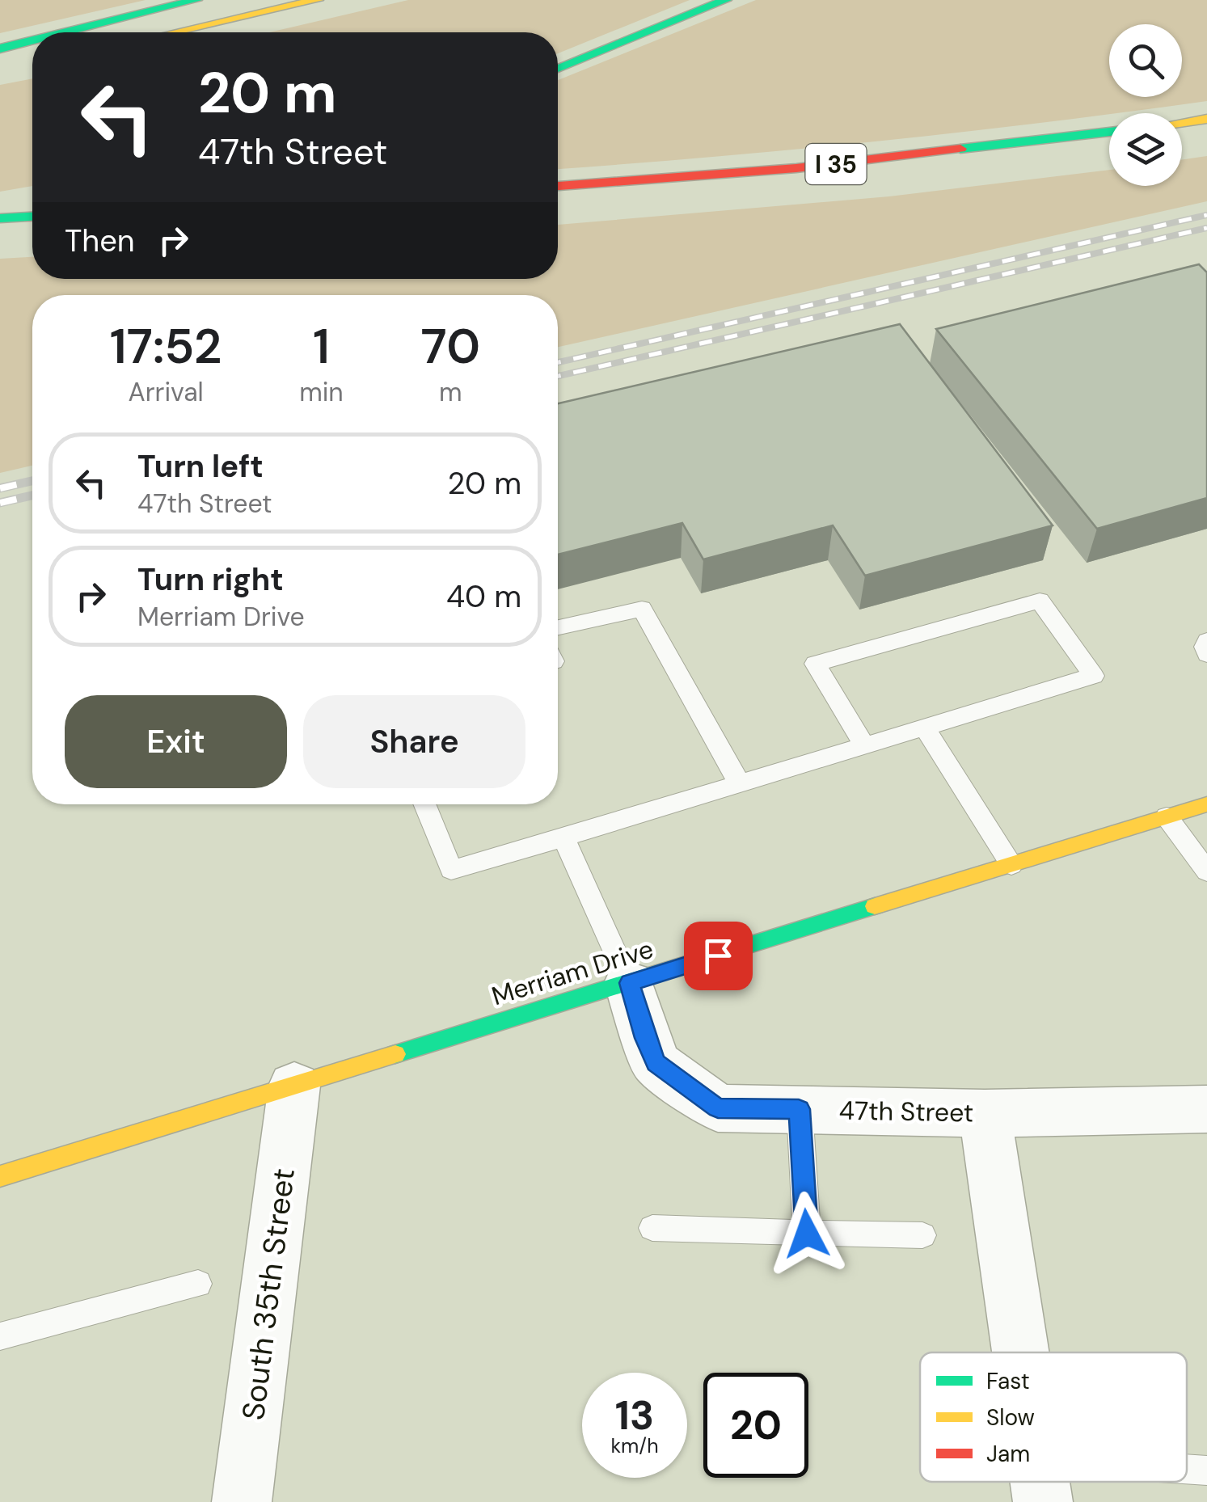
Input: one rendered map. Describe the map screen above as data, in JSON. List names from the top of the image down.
{
  "streets": {
    "main road": ["I 35", "Merriam Drive"],
    "street": ["47th Street", "South 35th Street"]
  },
  "crossings": [
    ["Merriam Drive", "47th Street"],
    ["Merriam Drive", "South 35th Street"]
  ],
  "legend": ["Fast", "Slow", "Jam"],
  "page": {
    "turn": ["20 m", "47th Street"],
    "then": "Then",
    "eta": [
      "17:52",
      "Arrival",
      "1",
      "min",
      "70",
      "m"
    ],
    "list": [
      {
        "name": "Turn left",
        "note": "47th Street",
        "value": "20 m"
      },
      {
        "name": "Turn right",
        "note": "Merriam Drive",
        "value": "40 m"
      }
    ],
    "buttons": ["Exit", "Share"],
    "speed": "13 km/h",
    "limit": "20"
  }
}
